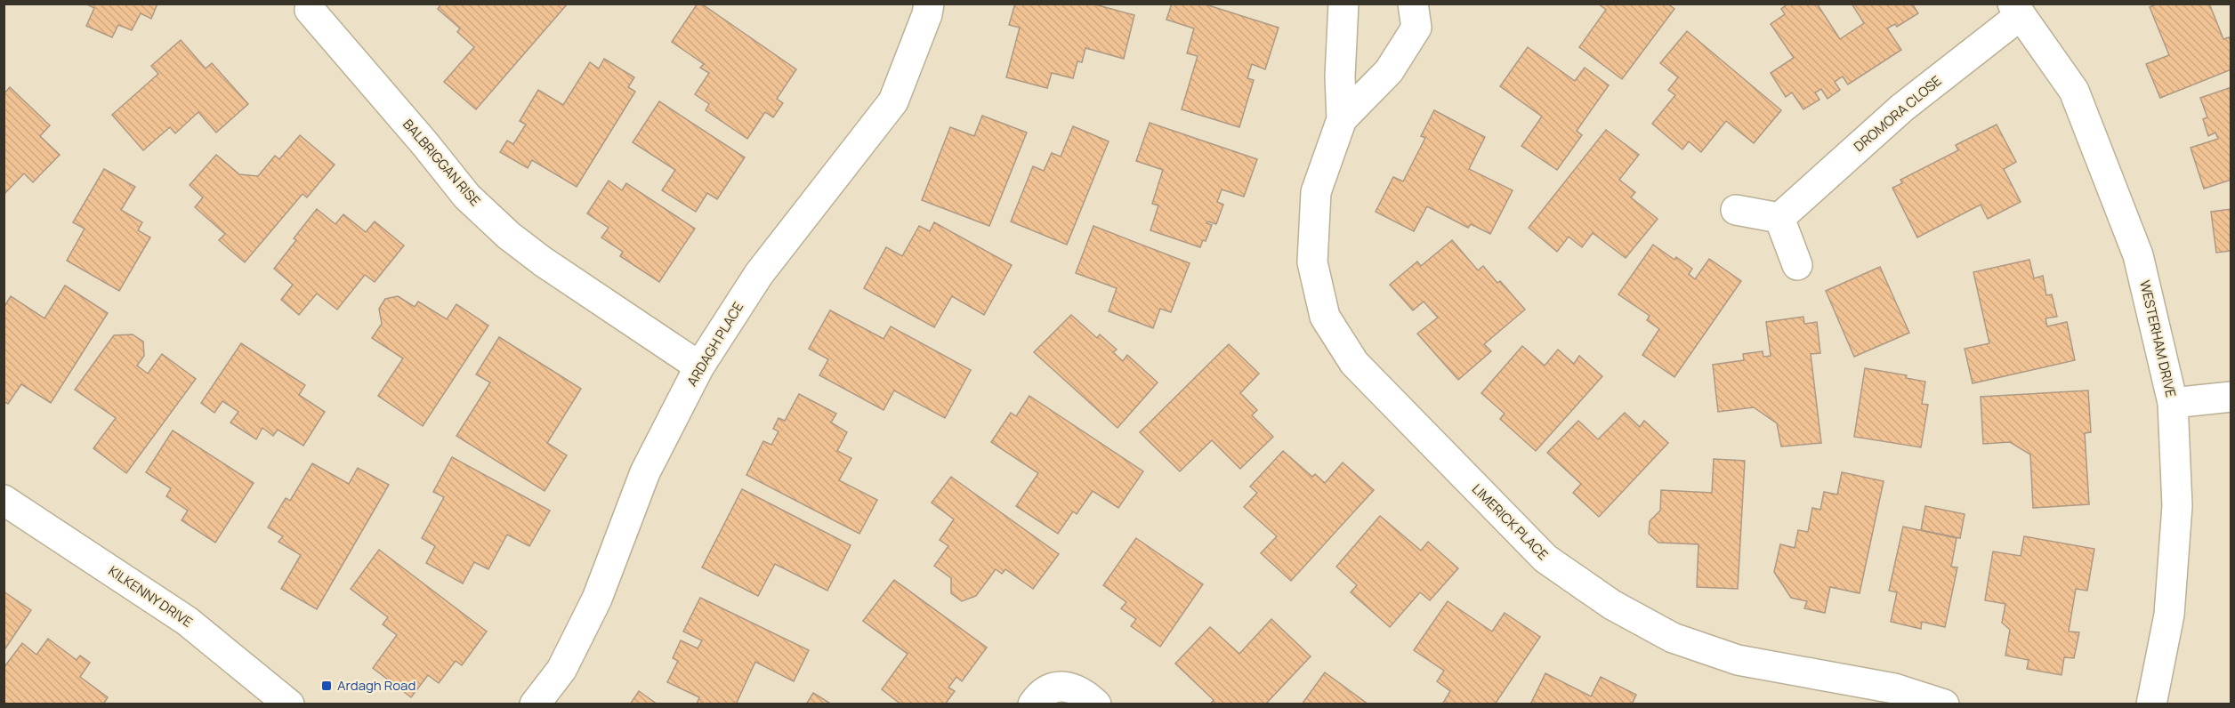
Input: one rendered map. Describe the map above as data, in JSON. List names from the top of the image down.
{
  "streets": {
    "street": [
      "DROMORA CLOSE",
      "BALBRIGGAN RISE",
      "WESTERHAM DRIVE",
      "ARDAGH PLACE",
      "LIMERICK PLACE",
      "KILKENNY DRIVE"
    ]
  },
  "crossings": [
    ["DROMORA CLOSE", "WESTERHAM DRIVE"],
    ["BALBRIGGAN RISE", "ARDAGH PLACE"]
  ],
  "places": {
    "transit": ["Ardagh Road"]
  }
}
